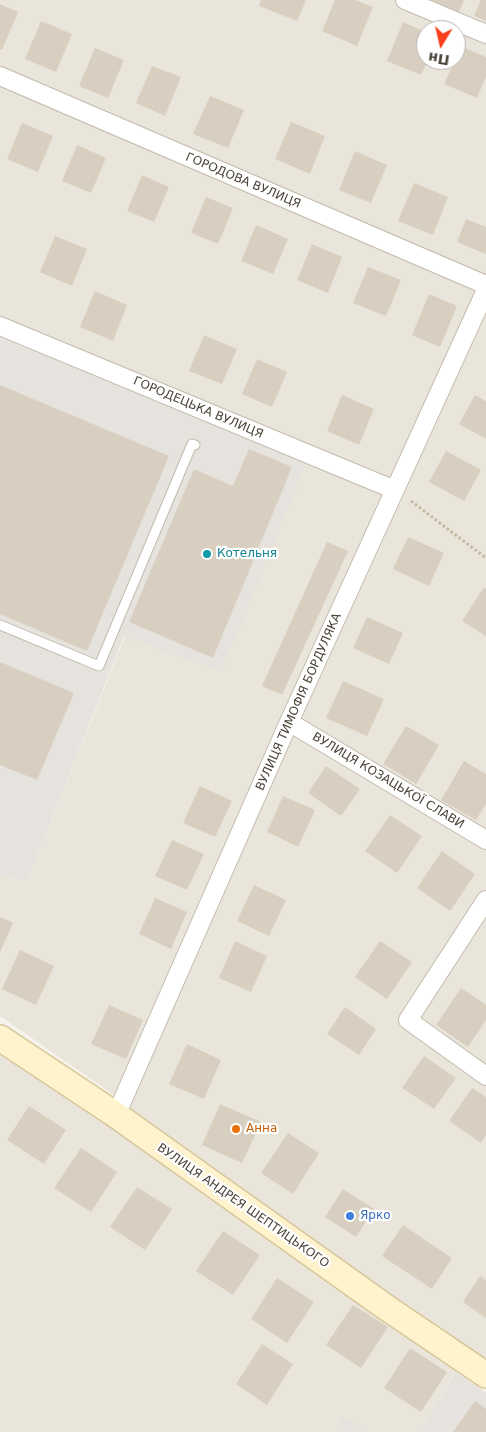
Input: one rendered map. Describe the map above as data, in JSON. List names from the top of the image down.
{
  "streets": {
    "main road": ["ВУЛИЦЯ АНДРЕЯ ШЕПТИЦЬКОГО"],
    "street": [
      "ГОРОДОВА ВУЛИЦЯ",
      "ГОРОДЕЦЬКА ВУЛИЦЯ",
      "ВУЛИЦЯ ТИМОФІЯ БОРДУЛЯКА",
      "ВУЛИЦЯ КОЗАЦЬКОЇ СЛАВИ"
    ]
  },
  "crossings": [
    ["ГОРОДЕЦЬКА ВУЛИЦЯ", "ВУЛИЦЯ ТИМОФІЯ БОРДУЛЯКА"],
    ["ВУЛИЦЯ ТИМОФІЯ БОРДУЛЯКА", "ВУЛИЦЯ КОЗАЦЬКОЇ СЛАВИ"],
    ["ВУЛИЦЯ ТИМОФІЯ БОРДУЛЯКА", "ВУЛИЦЯ АНДРЕЯ ШЕПТИЦЬКОГО"]
  ],
  "places": ["Котельня", "Анна", "Ярко"],
  "north": "bottom"
}
